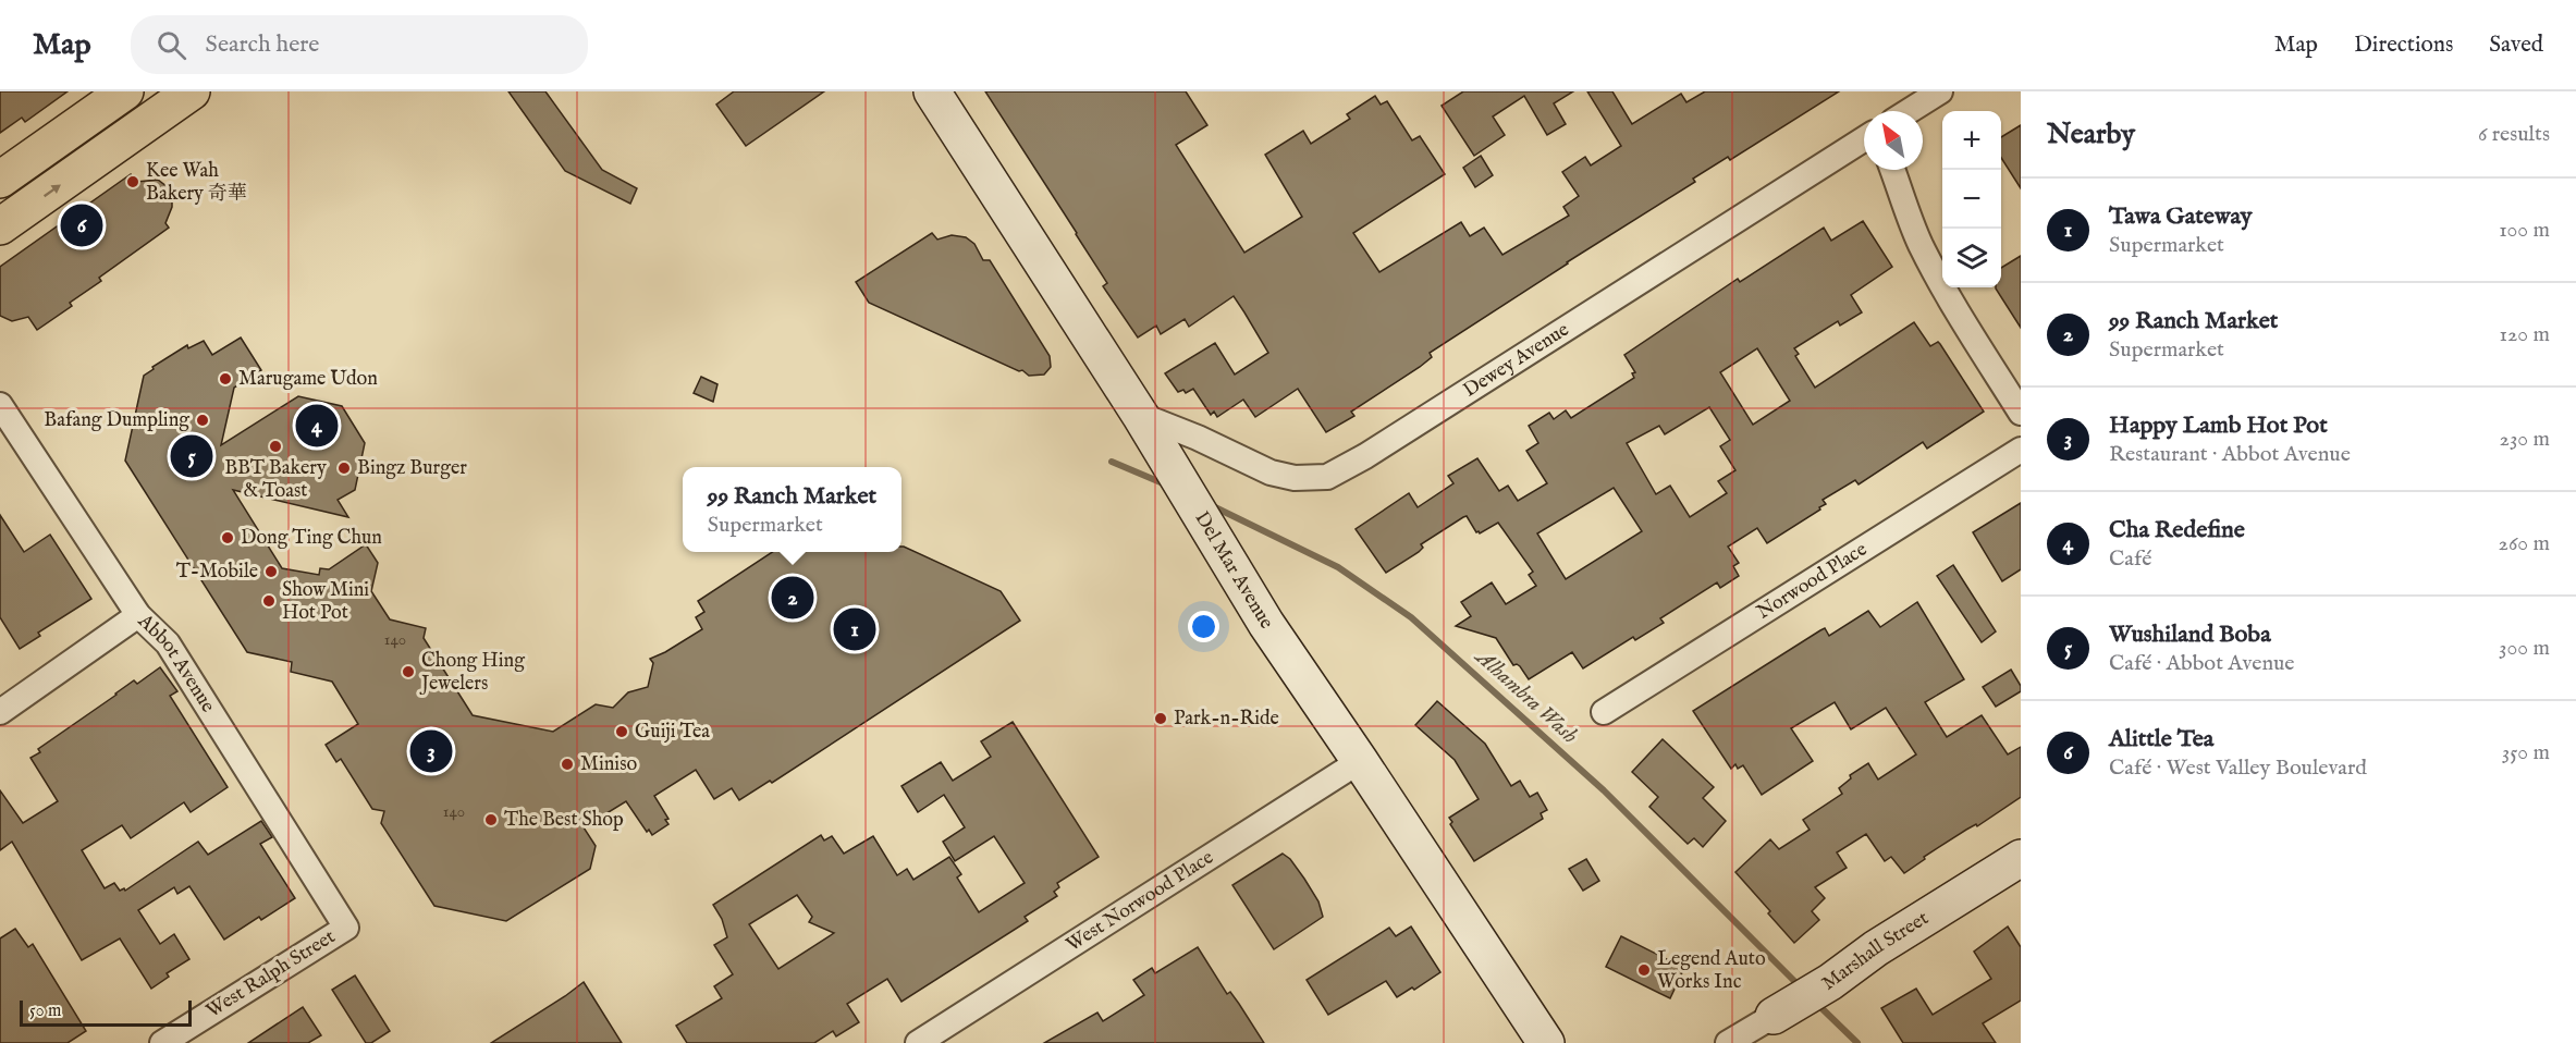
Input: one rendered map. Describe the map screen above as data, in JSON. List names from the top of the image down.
{
  "streets": {
    "main road": ["Del Mar Avenue", "Marshall Street"],
    "street": [
      "Dewey Avenue",
      "Norwood Place",
      "Abbot Avenue",
      "West Norwood Place",
      "West Ralph Street"
    ]
  },
  "crossings": [
    ["Dewey Avenue", "Del Mar Avenue"],
    ["Del Mar Avenue", "West Norwood Place"],
    ["Abbot Avenue", "West Ralph Street"]
  ],
  "water": ["Alhambra Wash"],
  "places": [
    "Kee Wah Bakery 奇華",
    "Marugame Udon",
    "Bafang Dumpling",
    "BBT Bakery & Toast",
    "Bingz Burger",
    "Dong Ting Chun",
    "T-Mobile",
    "Show Mini Hot Pot",
    "Chong Hing Jewelers",
    "Park-n-Ride",
    "Guiji Tea",
    "Miniso",
    "The Best Shop",
    "Legend Auto Works Inc"
  ],
  "house_numbers": ["140", "140"],
  "scale_bar": "50 m",
  "north": "top left",
  "page": {
    "header": "Map",
    "search": "Search here",
    "nav": ["Map", "Directions", "Saved"],
    "heading": ["Nearby", "6 results"],
    "map_buttons": ["+", "−"],
    "list": [
      {
        "mark": "1",
        "name": "Tawa Gateway",
        "note": "Supermarket",
        "value": "100 m"
      },
      {
        "mark": "2",
        "name": "99 Ranch Market",
        "note": "Supermarket",
        "value": "120 m"
      },
      {
        "mark": "3",
        "name": "Happy Lamb Hot Pot",
        "note": "Restaurant · Abbot Avenue",
        "value": "230 m"
      },
      {
        "mark": "4",
        "name": "Cha Redefine",
        "note": "Café",
        "value": "260 m"
      },
      {
        "mark": "5",
        "name": "Wushiland Boba",
        "note": "Café · Abbot Avenue",
        "value": "300 m"
      },
      {
        "mark": "6",
        "name": "Alittle Tea",
        "note": "Café · West Valley Boulevard",
        "value": "350 m"
      }
    ],
    "pins": [
      "6",
      "4",
      "5",
      "2",
      "1",
      "3"
    ],
    "popup": ["99 Ranch Market", "Supermarket"],
    "scale": "50 m"
  }
}
